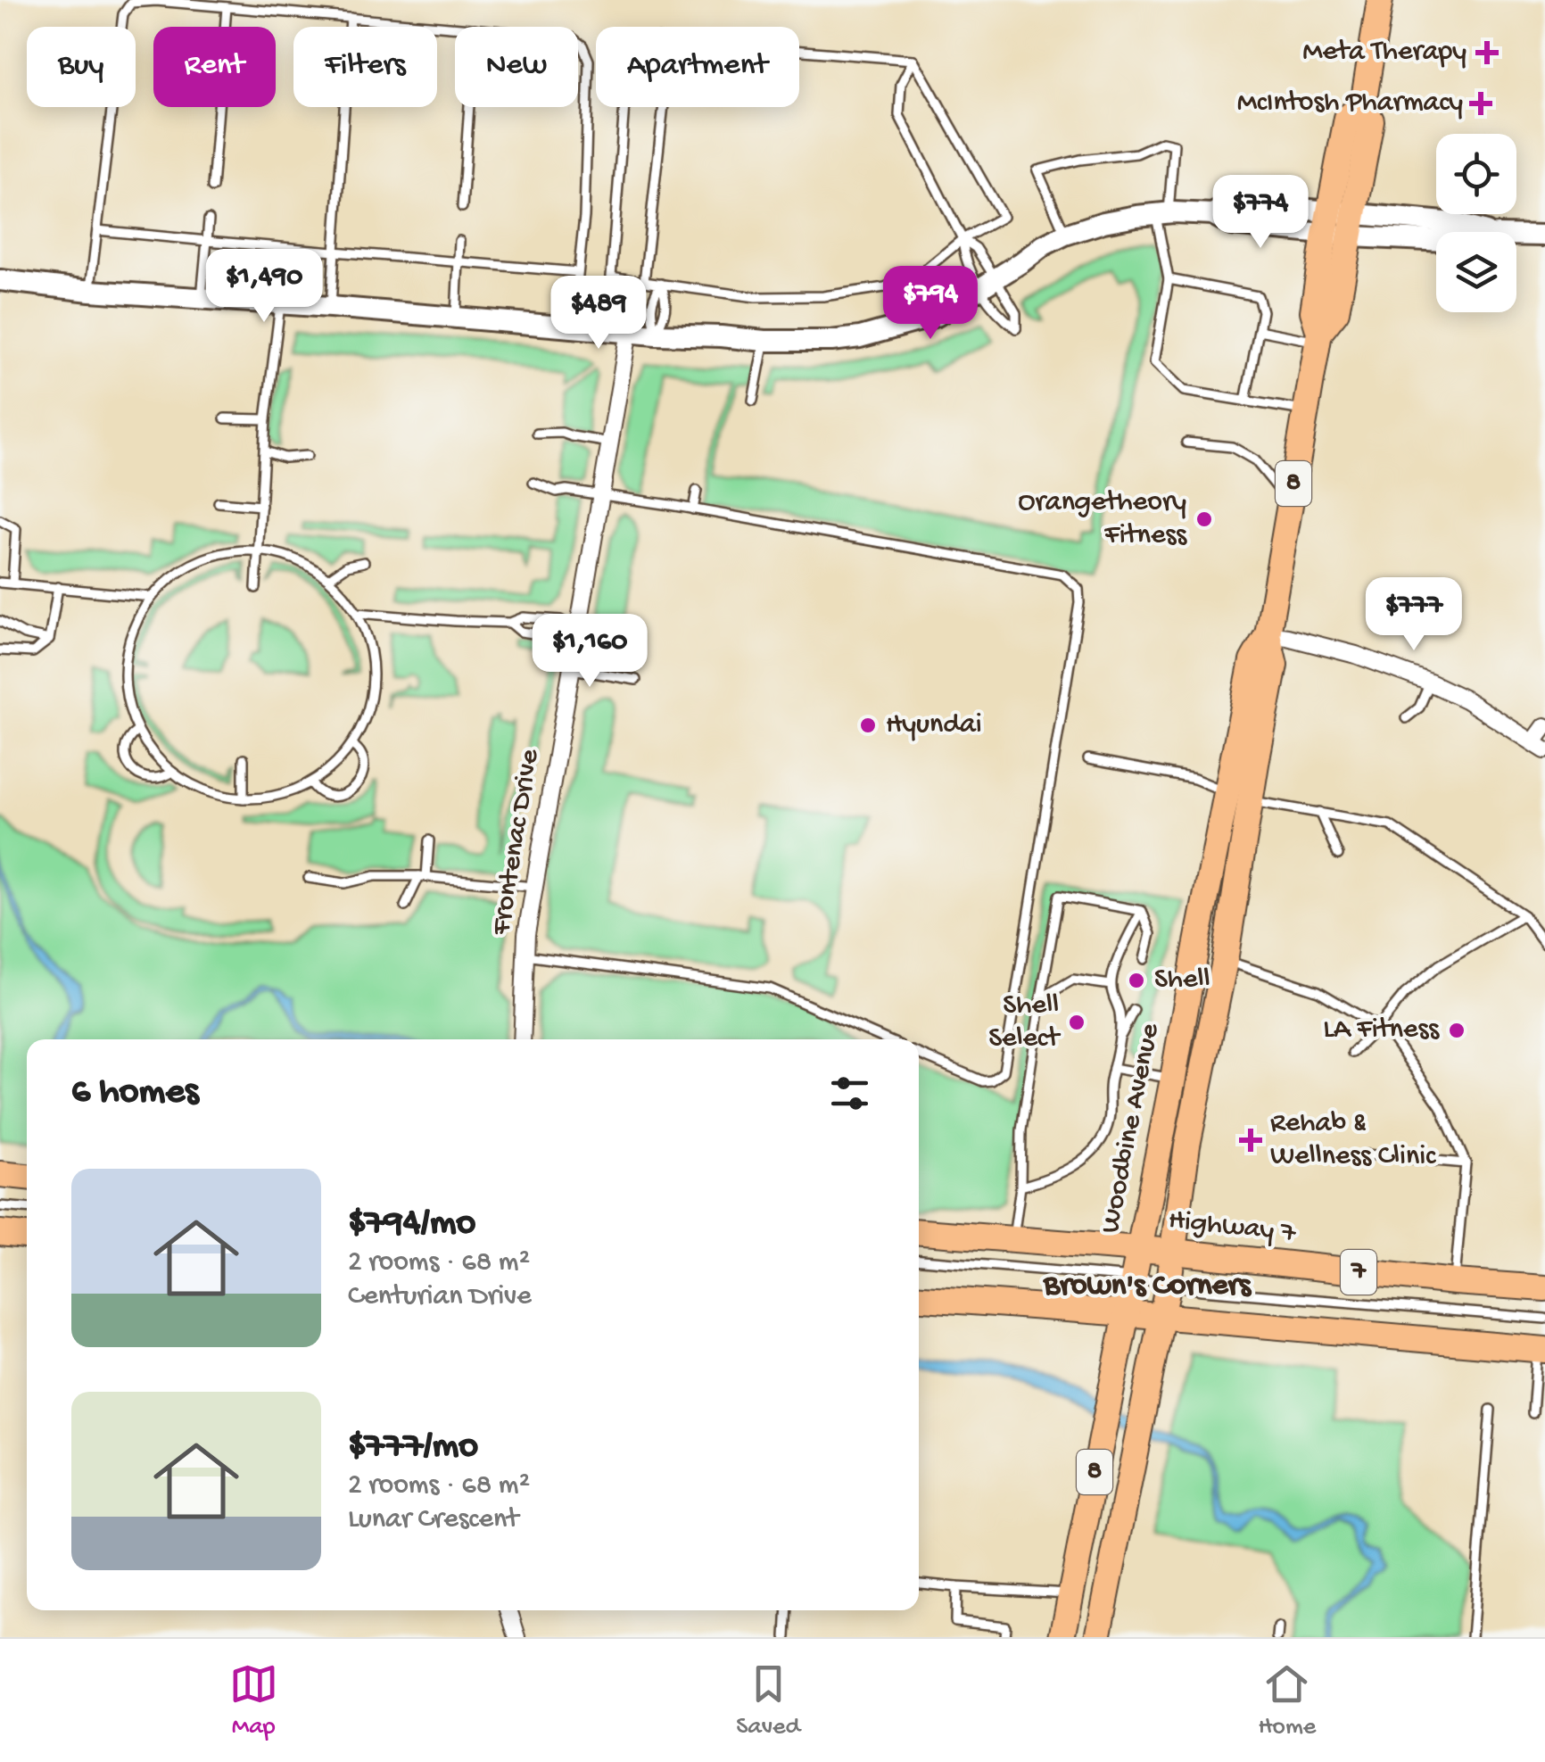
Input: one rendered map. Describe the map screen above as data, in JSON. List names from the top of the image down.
{
  "streets": {
    "main road": [
      "8",
      "Woodbine Avenue",
      "Highway 7",
      "7"
    ],
    "street": ["Frontenac Drive"]
  },
  "crossings": [
    ["Woodbine Avenue", "Highway 7"],
    ["Woodbine Avenue", "7"]
  ],
  "districts": ["Brown's Corners"],
  "places": {
    "health": ["Meta Therapy", "McIntosh Pharmacy", "Rehab & Wellness Clinic"],
    "other": [
      "Orangetheory Fitness",
      "Hyundai",
      "Shell",
      "Shell Select",
      "LA Fitness"
    ]
  },
  "page": {
    "chip": [
      "Buy",
      "Rent",
      "Filters",
      "New",
      "Apartment"
    ],
    "price": [
      "$774",
      "$1,490",
      "$794",
      "$489",
      "$777",
      "$1,160"
    ],
    "heading": "6 homes",
    "list": [
      {
        "name": "$794/mo",
        "note": "2 rooms · 68 m² · Centurian Drive"
      },
      {
        "name": "$777/mo",
        "note": "2 rooms · 68 m² · Lunar Crescent"
      }
    ],
    "tabs": ["Map", "Saved", "Home"]
  }
}
